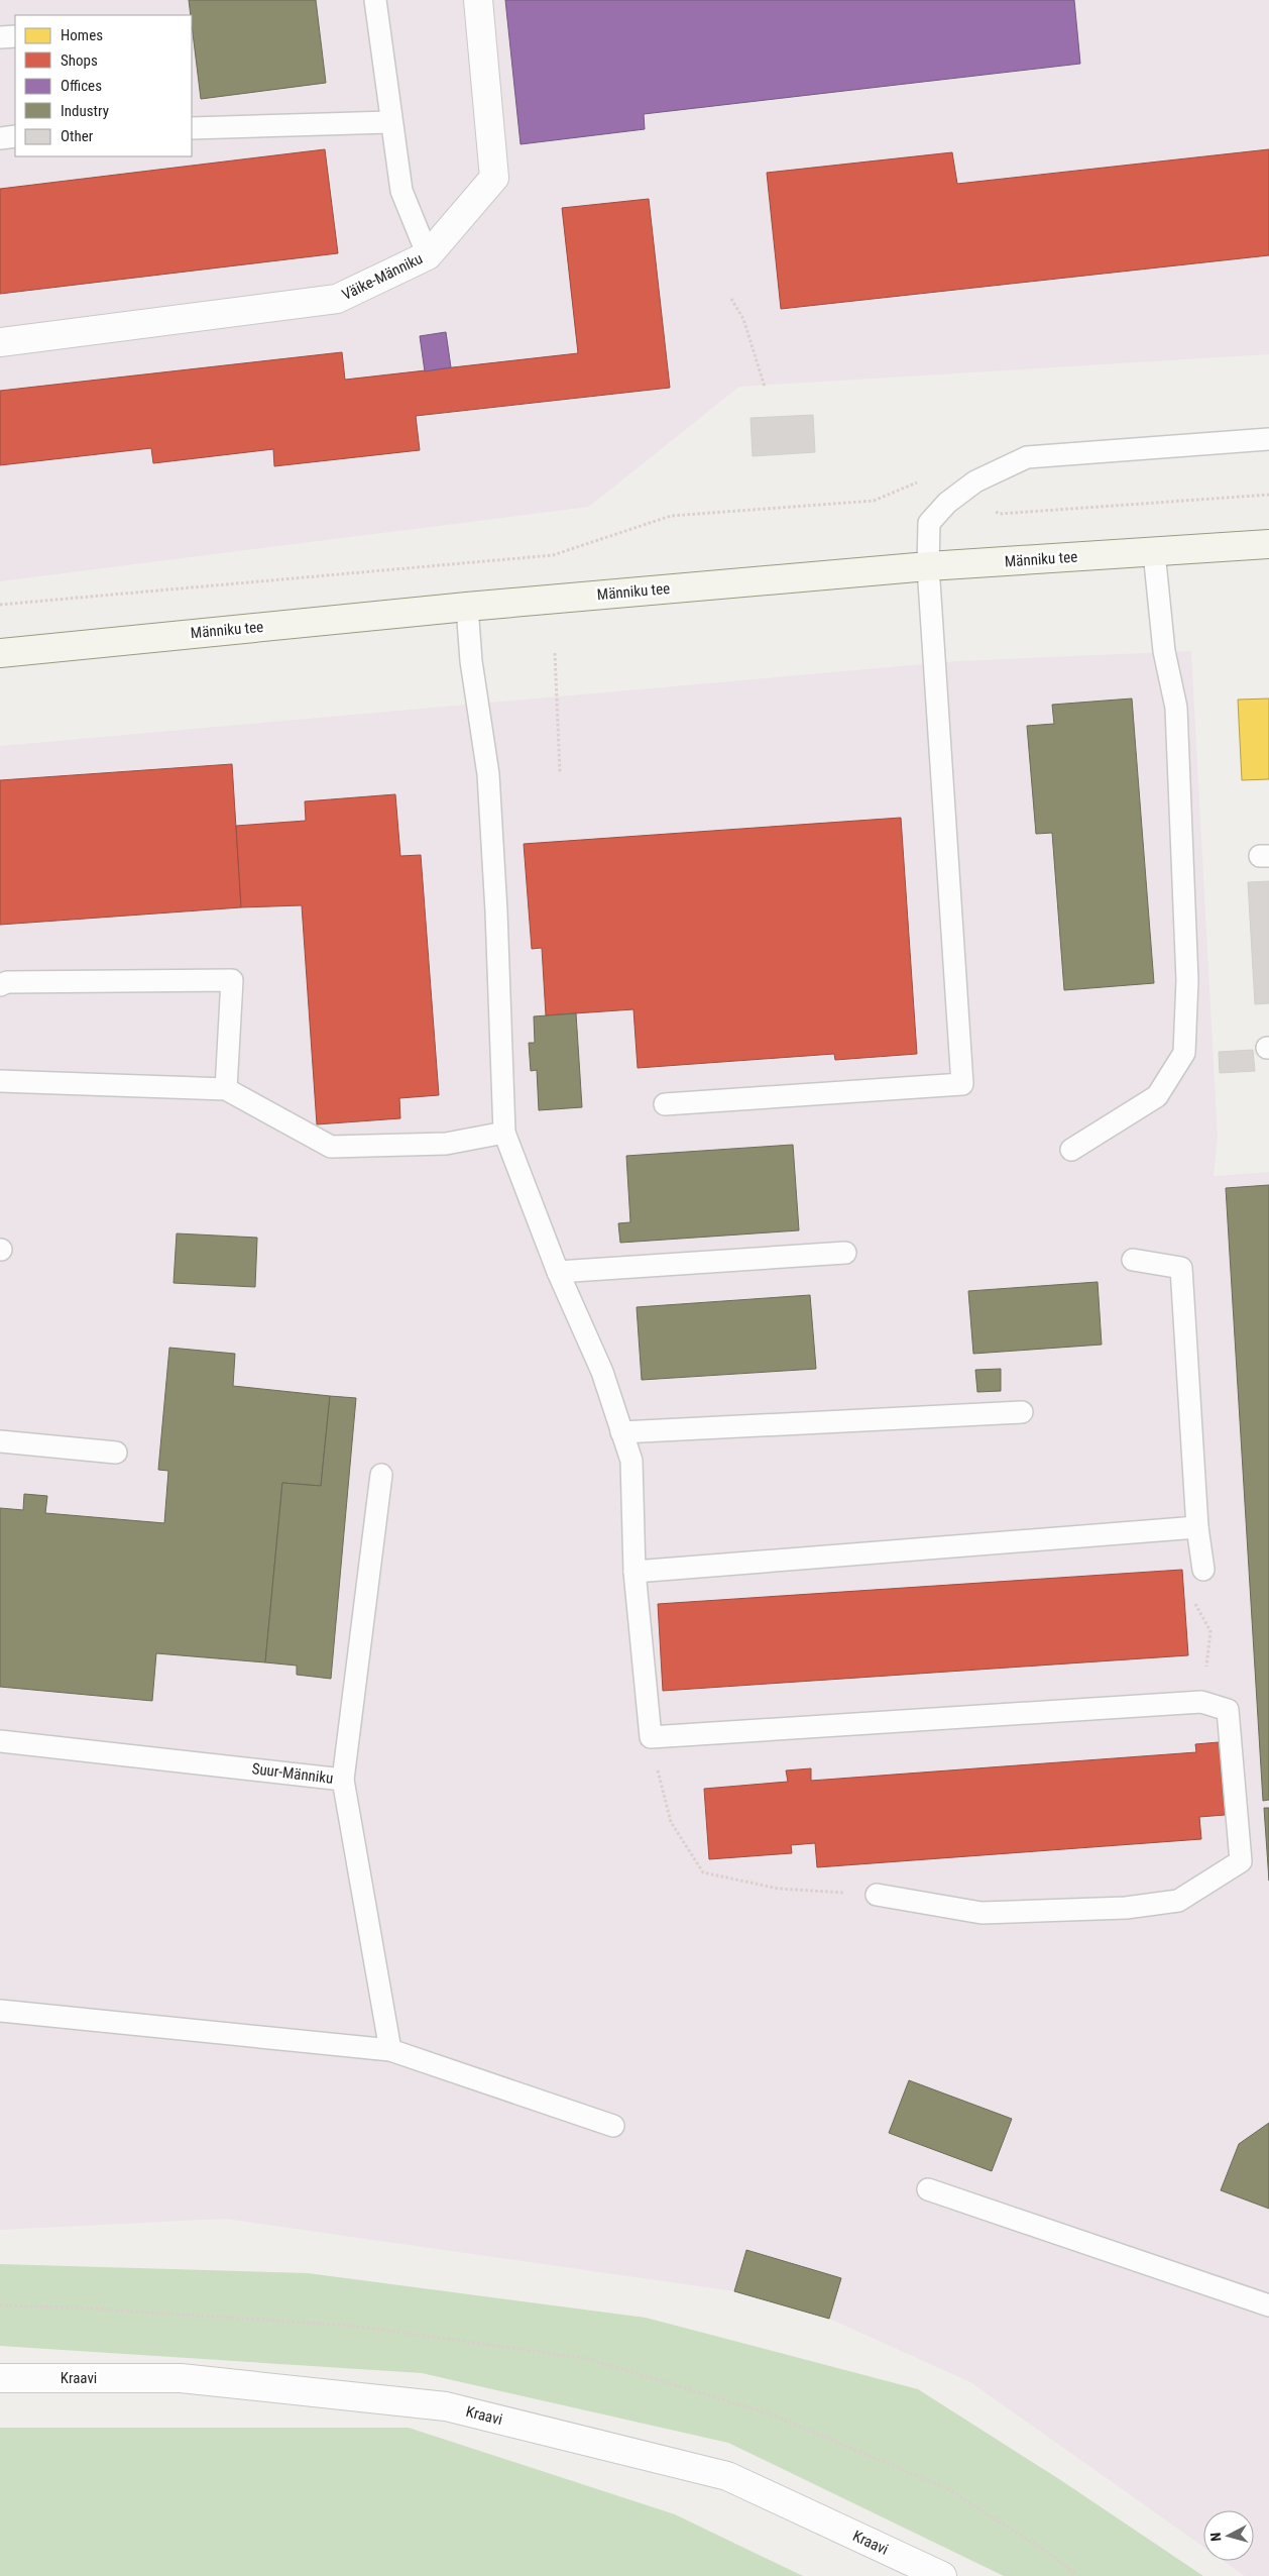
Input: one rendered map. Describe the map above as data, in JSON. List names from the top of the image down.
{
  "streets": {
    "street": ["Väike-Männiku", "Männiku tee", "Kraavi"],
    "lane": ["Suur-Männiku"]
  },
  "legend": [
    "Homes",
    "Shops",
    "Offices",
    "Industry",
    "Other"
  ],
  "north": "left"
}
